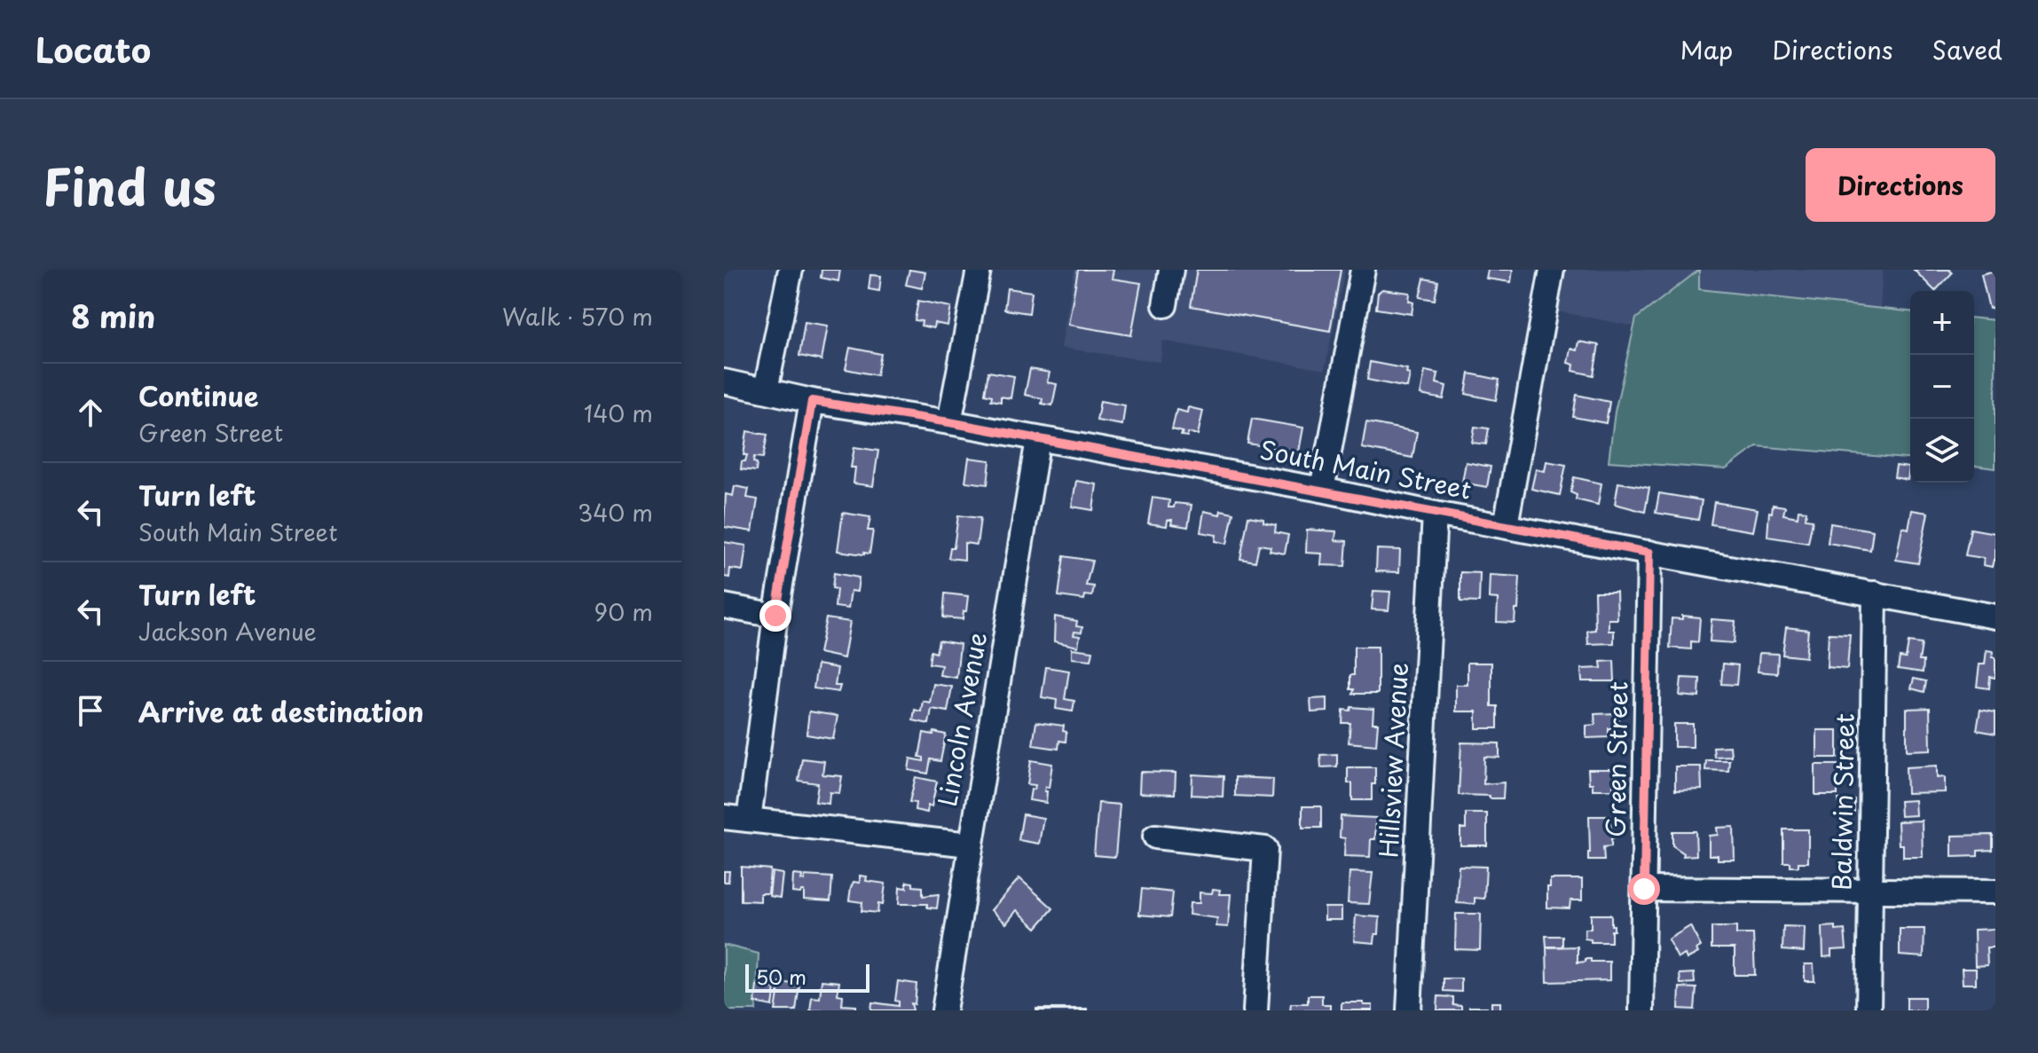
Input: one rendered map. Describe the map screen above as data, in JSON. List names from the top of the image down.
{
  "streets": {
    "street": [
      "South Main Street",
      "Lincoln Avenue",
      "Green Street",
      "Hillsview Avenue",
      "Baldwin Street"
    ]
  },
  "crossings": [
    ["South Main Street", "Lincoln Avenue"],
    ["South Main Street", "Green Street"],
    ["South Main Street", "Hillsview Avenue"],
    ["South Main Street", "Baldwin Street"]
  ],
  "scale_bar": "50 m",
  "page": {
    "header": "Locato",
    "nav": ["Map", "Directions", "Saved"],
    "title": "Find us",
    "buttons": "Directions",
    "heading": ["8 min", "Walk · 570 m"],
    "map_buttons": ["+", "−"],
    "list": [
      ["Continue", "Green Street", "140 m"],
      ["Turn left", "South Main Street", "340 m"],
      ["Turn left", "Jackson Avenue", "90 m"],
      "Arrive at destination"
    ],
    "scale": "50 m"
  }
}
